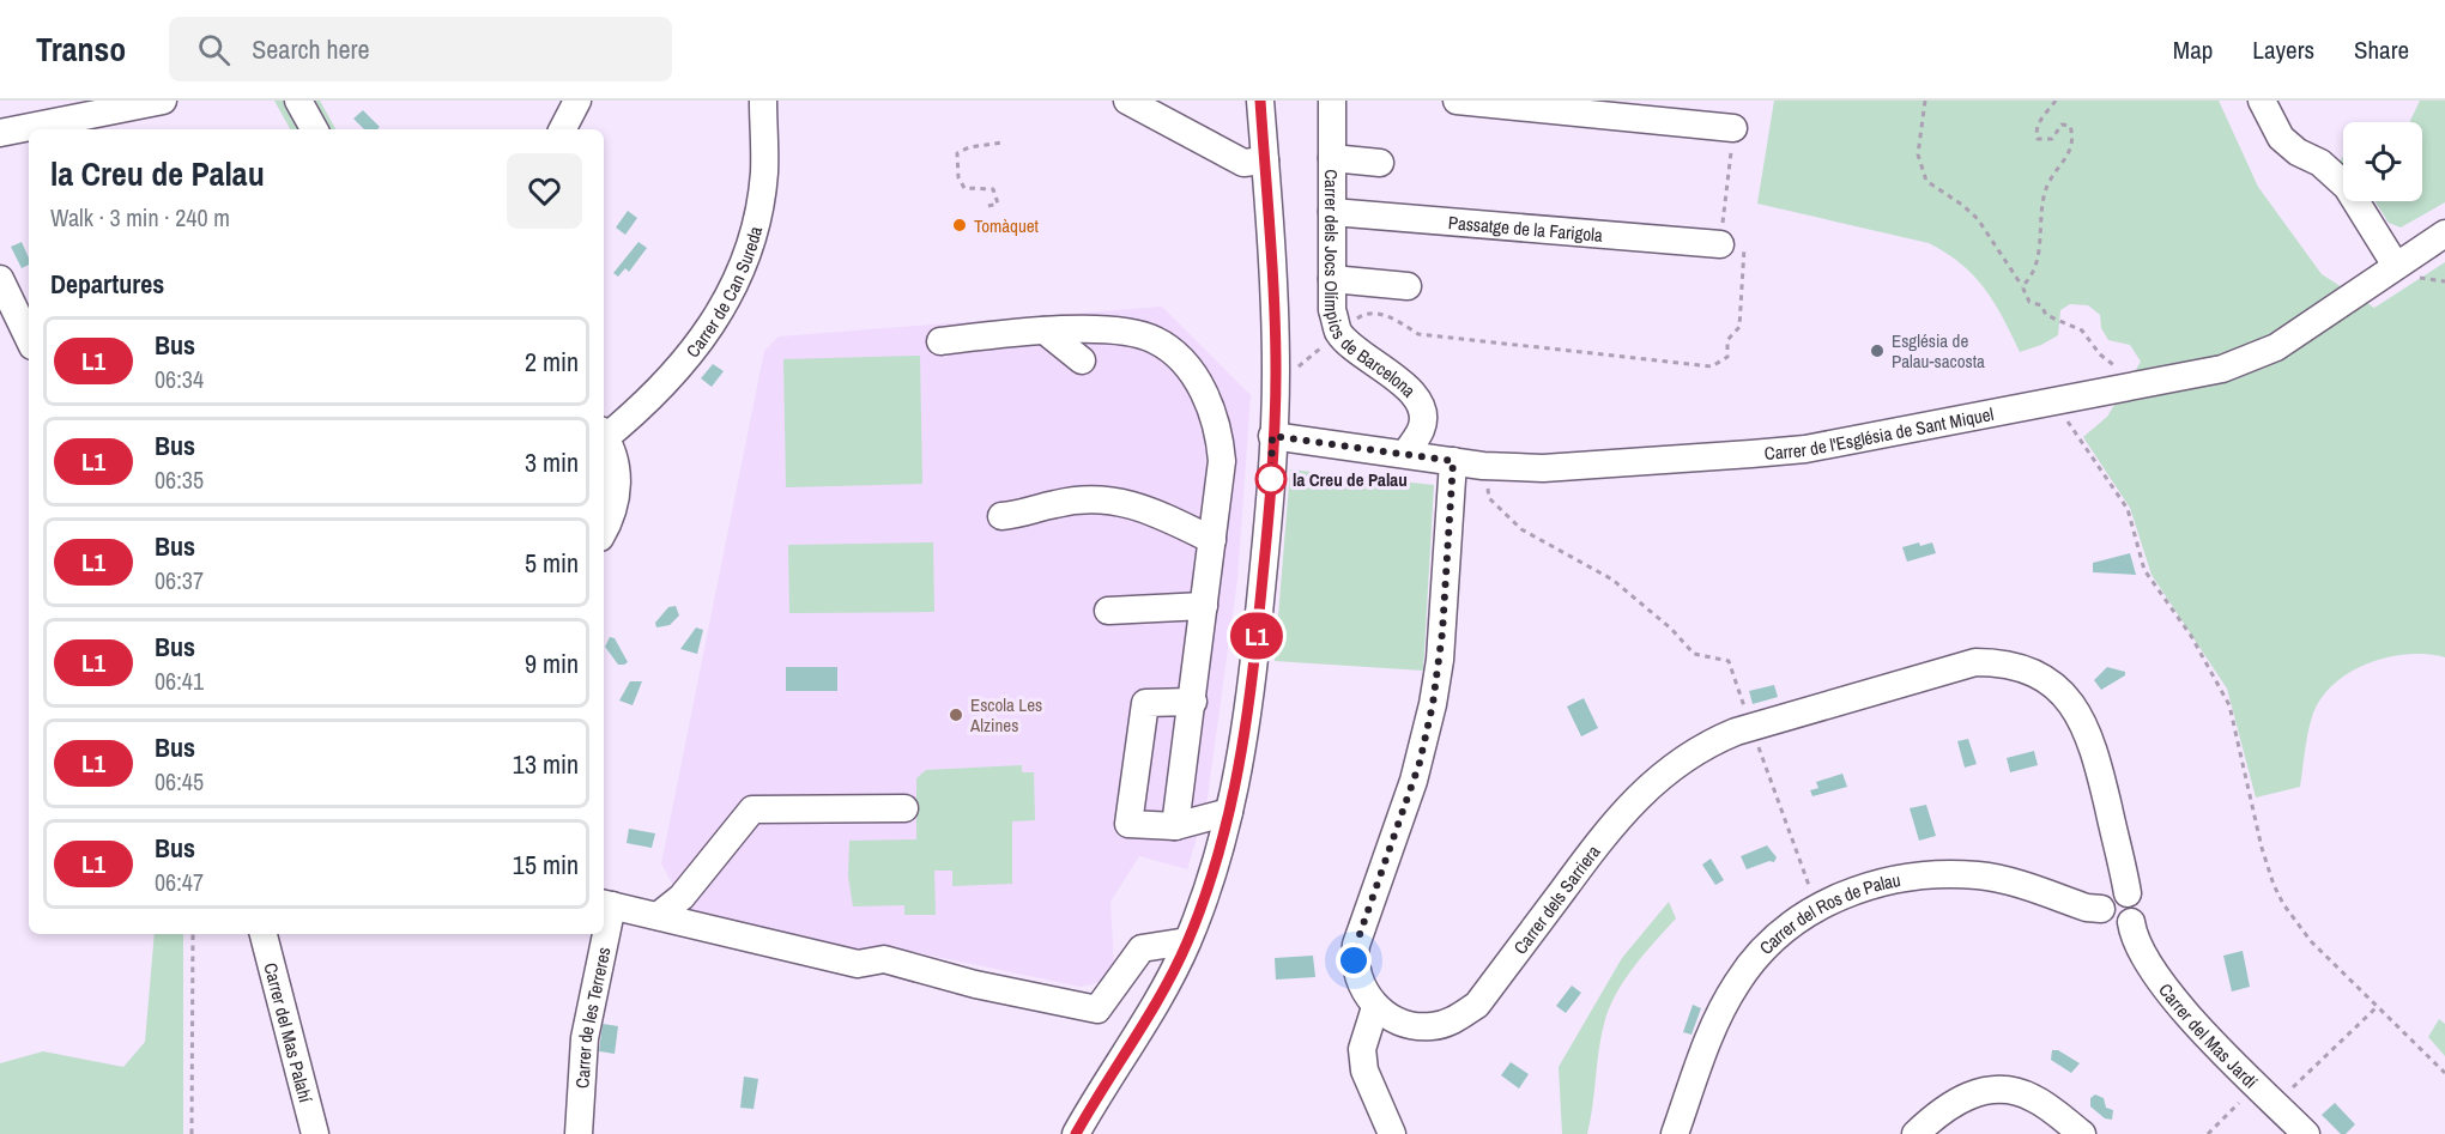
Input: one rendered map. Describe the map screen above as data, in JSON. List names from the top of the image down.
{
  "streets": {
    "street": [
      "Passatge de la Farigola",
      "Carrer dels Jocs Olímpics de Barcelona",
      "Carrer de Can Sureda",
      "Carrer de l'Església de Sant Miquel",
      "Carrer dels Sarriera",
      "Carrer del Ros de Palau",
      "Carrer de les Terreres",
      "Carrer del Mas Palahí",
      "Carrer del Mas Jardí"
    ]
  },
  "crossings": [
    ["Passatge de la Farigola", "Carrer dels Jocs Olímpics de Barcelona"],
    ["Carrer dels Jocs Olímpics de Barcelona", "Carrer de l'Església de Sant Miquel"],
    ["Carrer dels Sarriera", "Carrer del Ros de Palau"],
    ["Carrer dels Sarriera", "Carrer del Mas Jardí"],
    ["Carrer del Ros de Palau", "Carrer del Mas Jardí"]
  ],
  "places": [
    "Tomàquet",
    "Església de Palau-sacosta",
    "la Creu de Palau",
    "Escola Les Alzines"
  ],
  "lines": ["bus line L1"],
  "page": {
    "header": "Transo",
    "search": "Search here",
    "nav": ["Map", "Layers", "Share"],
    "on_map": "L1",
    "heading": [
      ["la Creu de Palau", "Walk · 3 min · 240 m"],
      "Departures"
    ],
    "list": [
      {
        "mark": "L1",
        "name": "Bus",
        "note": "06:34",
        "value": "2 min"
      },
      {
        "mark": "L1",
        "name": "Bus",
        "note": "06:35",
        "value": "3 min"
      },
      {
        "mark": "L1",
        "name": "Bus",
        "note": "06:37",
        "value": "5 min"
      },
      {
        "mark": "L1",
        "name": "Bus",
        "note": "06:41",
        "value": "9 min"
      },
      {
        "mark": "L1",
        "name": "Bus",
        "note": "06:45",
        "value": "13 min"
      },
      {
        "mark": "L1",
        "name": "Bus",
        "note": "06:47",
        "value": "15 min"
      }
    ]
  }
}
